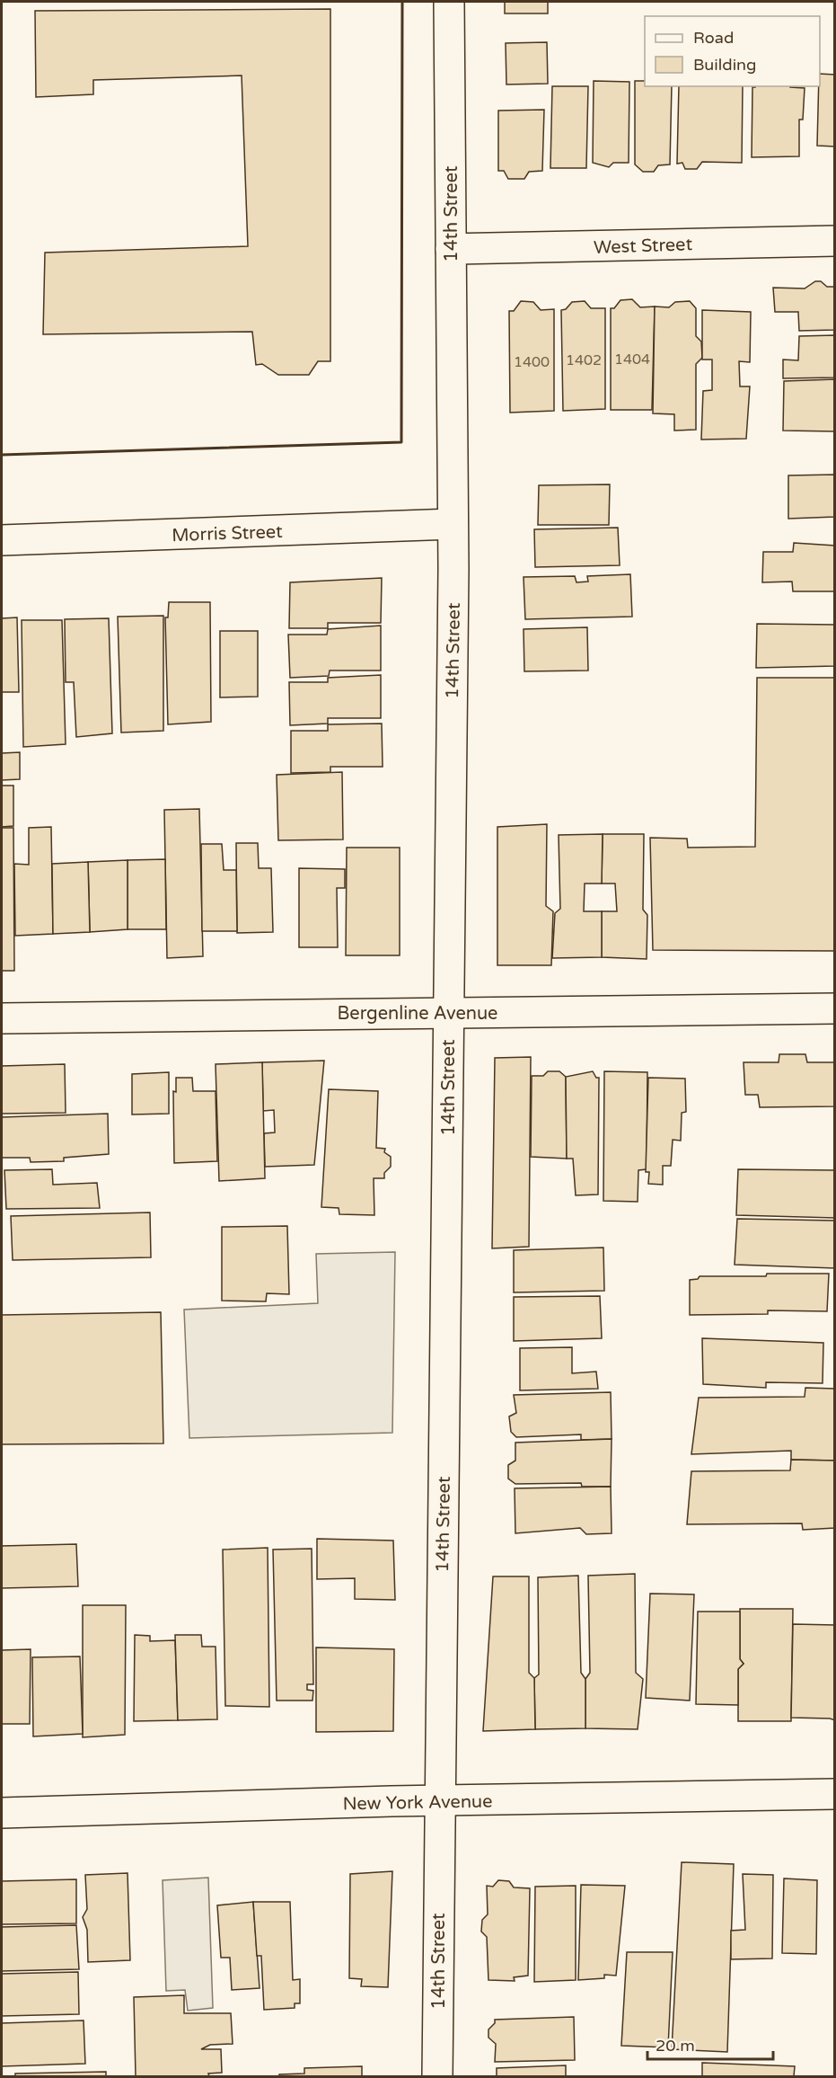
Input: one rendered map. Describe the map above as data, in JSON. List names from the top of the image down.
{
  "streets": {
    "street": [
      "14th Street",
      "West Street",
      "Morris Street",
      "Bergenline Avenue",
      "New York Avenue"
    ]
  },
  "crossings": [
    ["14th Street", "West Street"],
    ["14th Street", "Morris Street"],
    ["14th Street", "Bergenline Avenue"],
    ["14th Street", "New York Avenue"]
  ],
  "house_numbers": ["1404", "1402", "1400"],
  "legend": ["Road", "Building"],
  "scale_bar": "20 m"
}
